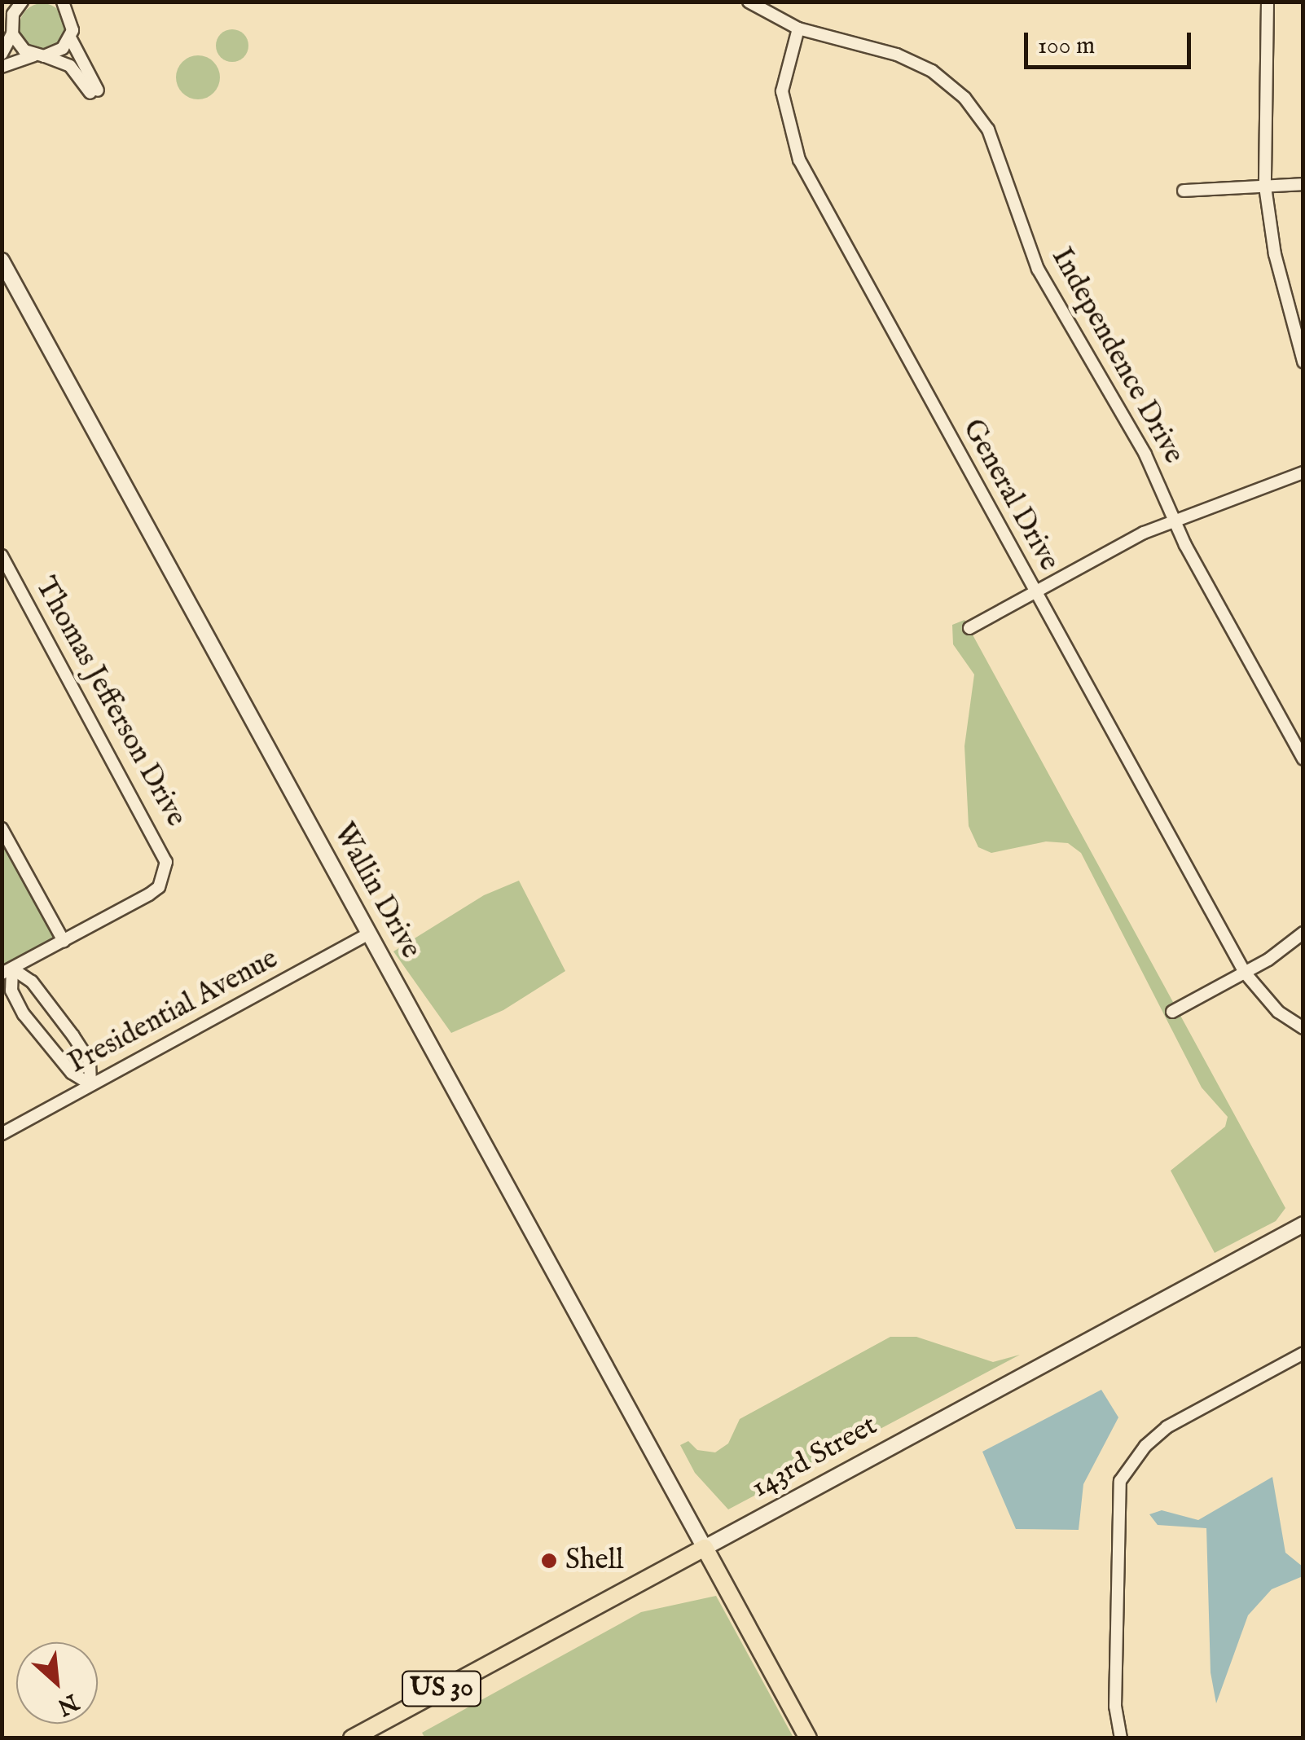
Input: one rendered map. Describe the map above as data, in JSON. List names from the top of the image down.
{
  "streets": {
    "main road": ["Wallin Drive", "143rd Street", "US 30"],
    "street": [
      "Independence Drive",
      "General Drive",
      "Thomas Jefferson Drive",
      "Presidential Avenue"
    ]
  },
  "crossings": [
    ["Independence Drive", "General Drive"],
    ["Wallin Drive", "Presidential Avenue"],
    ["Wallin Drive", "143rd Street"]
  ],
  "places": ["Shell"],
  "scale_bar": "100 m",
  "north": "bottom right"
}
